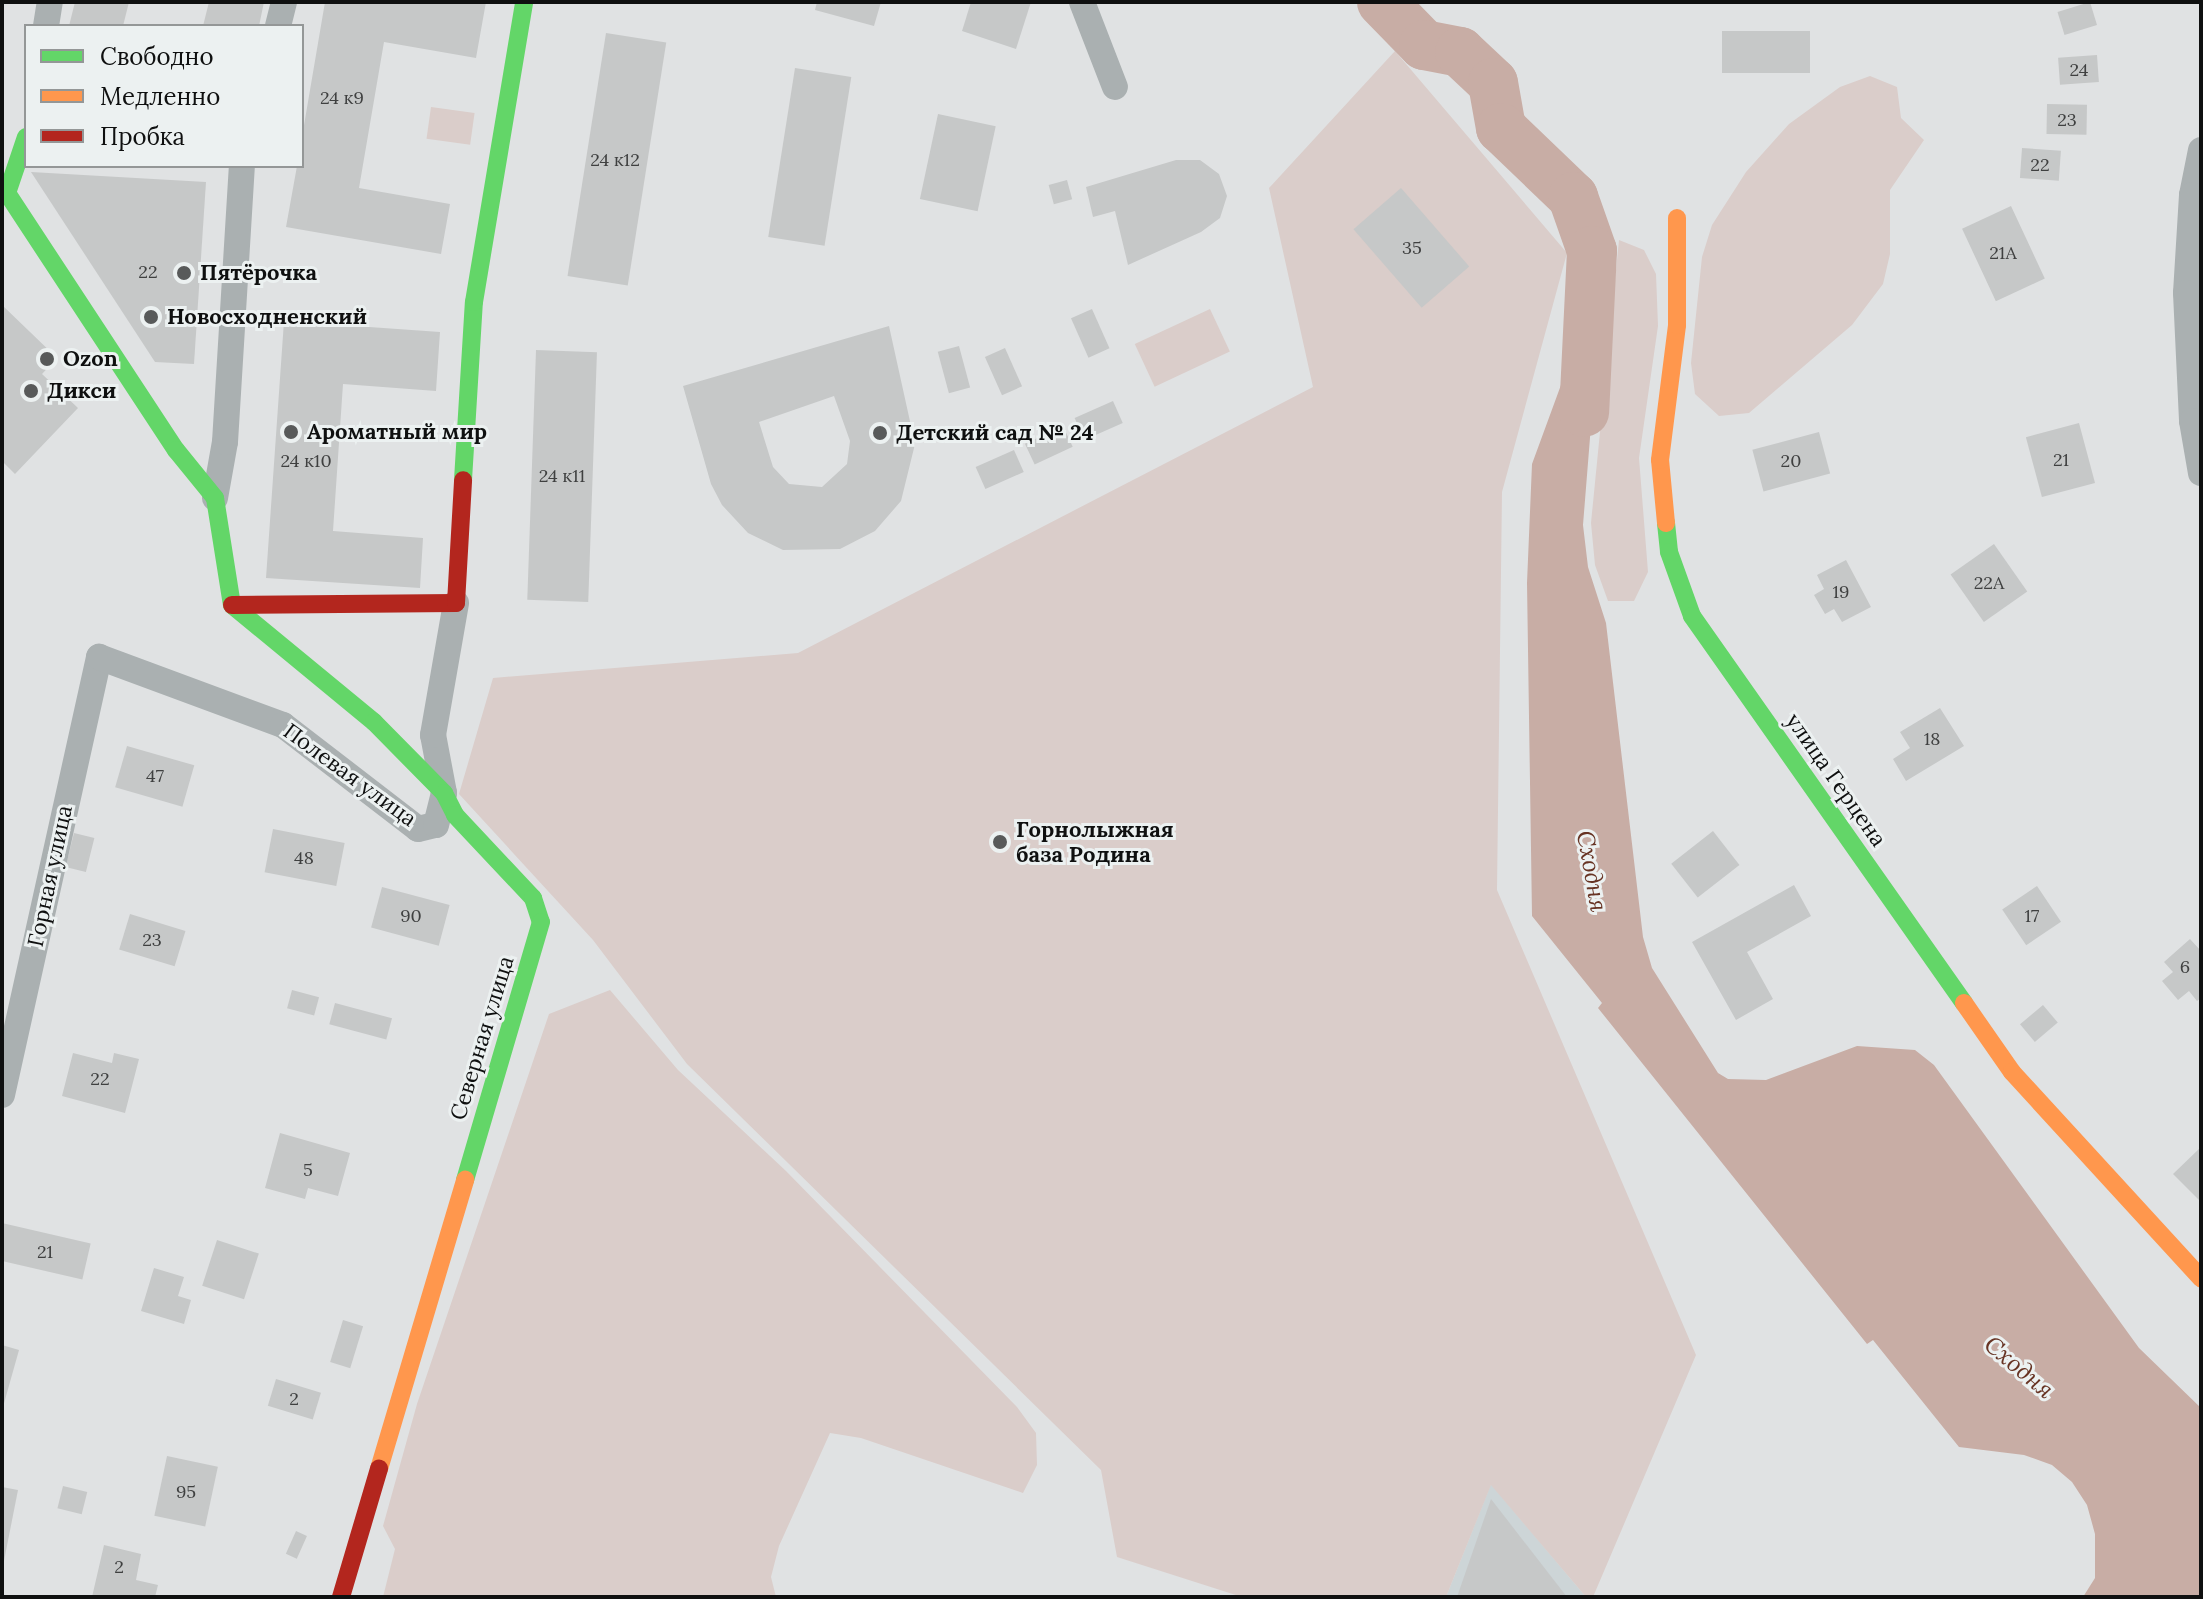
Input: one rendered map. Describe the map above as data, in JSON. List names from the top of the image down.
{
  "streets": {
    "street": [
      "Полевая улица",
      "улица Герцена",
      "Горная улица",
      "Северная улица"
    ]
  },
  "crossings": [
    ["Полевая улица", "Горная улица"],
    ["Полевая улица", "Северная улица"]
  ],
  "water": ["Сходня"],
  "places": [
    "Пятёрочка",
    "Новосходненский",
    "Ozon",
    "Дикси",
    "Ароматный мир",
    "Детский сад № 24",
    "Горнолыжная база Родина"
  ],
  "house_numbers": [
    "24",
    "24 к9",
    "23",
    "24 к12",
    "22",
    "35",
    "21А",
    "22",
    "21",
    "24 к10",
    "20",
    "24 к11",
    "22А",
    "19",
    "18",
    "47",
    "48",
    "90",
    "17",
    "23",
    "6",
    "22",
    "5",
    "21",
    "2",
    "95",
    "2"
  ],
  "legend": ["Свободно", "Медленно", "Пробка"]
}
